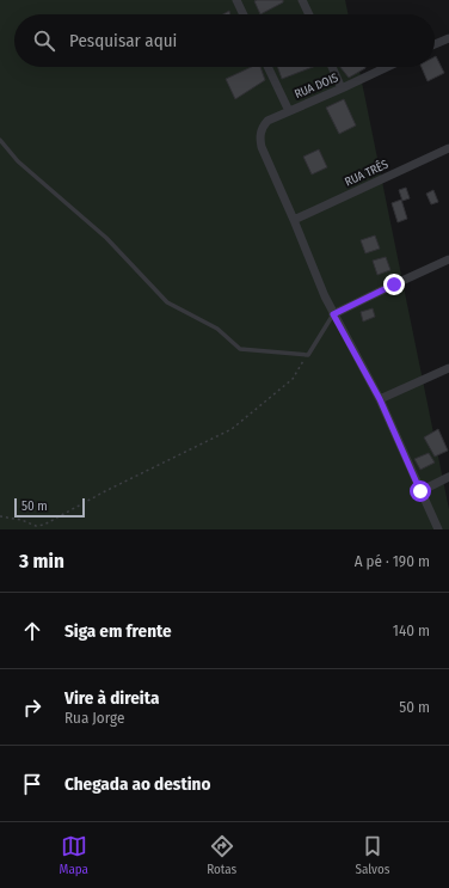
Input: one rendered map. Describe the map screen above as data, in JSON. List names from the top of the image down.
{
  "streets": {
    "street": ["RUA DOIS", "RUA TRÊS"]
  },
  "crossings": [
    ["RUA DOIS", "RUA TRÊS"]
  ],
  "scale_bar": "50 m",
  "page": {
    "search": "Pesquisar aqui",
    "scale": "50 m",
    "heading": ["3 min", "A pé · 190 m"],
    "list": [
      ["Siga em frente", "140 m"],
      ["Vire à direita", "Rua Jorge", "50 m"],
      "Chegada ao destino"
    ],
    "nav": ["Mapa", "Rotas", "Salvos"]
  }
}
